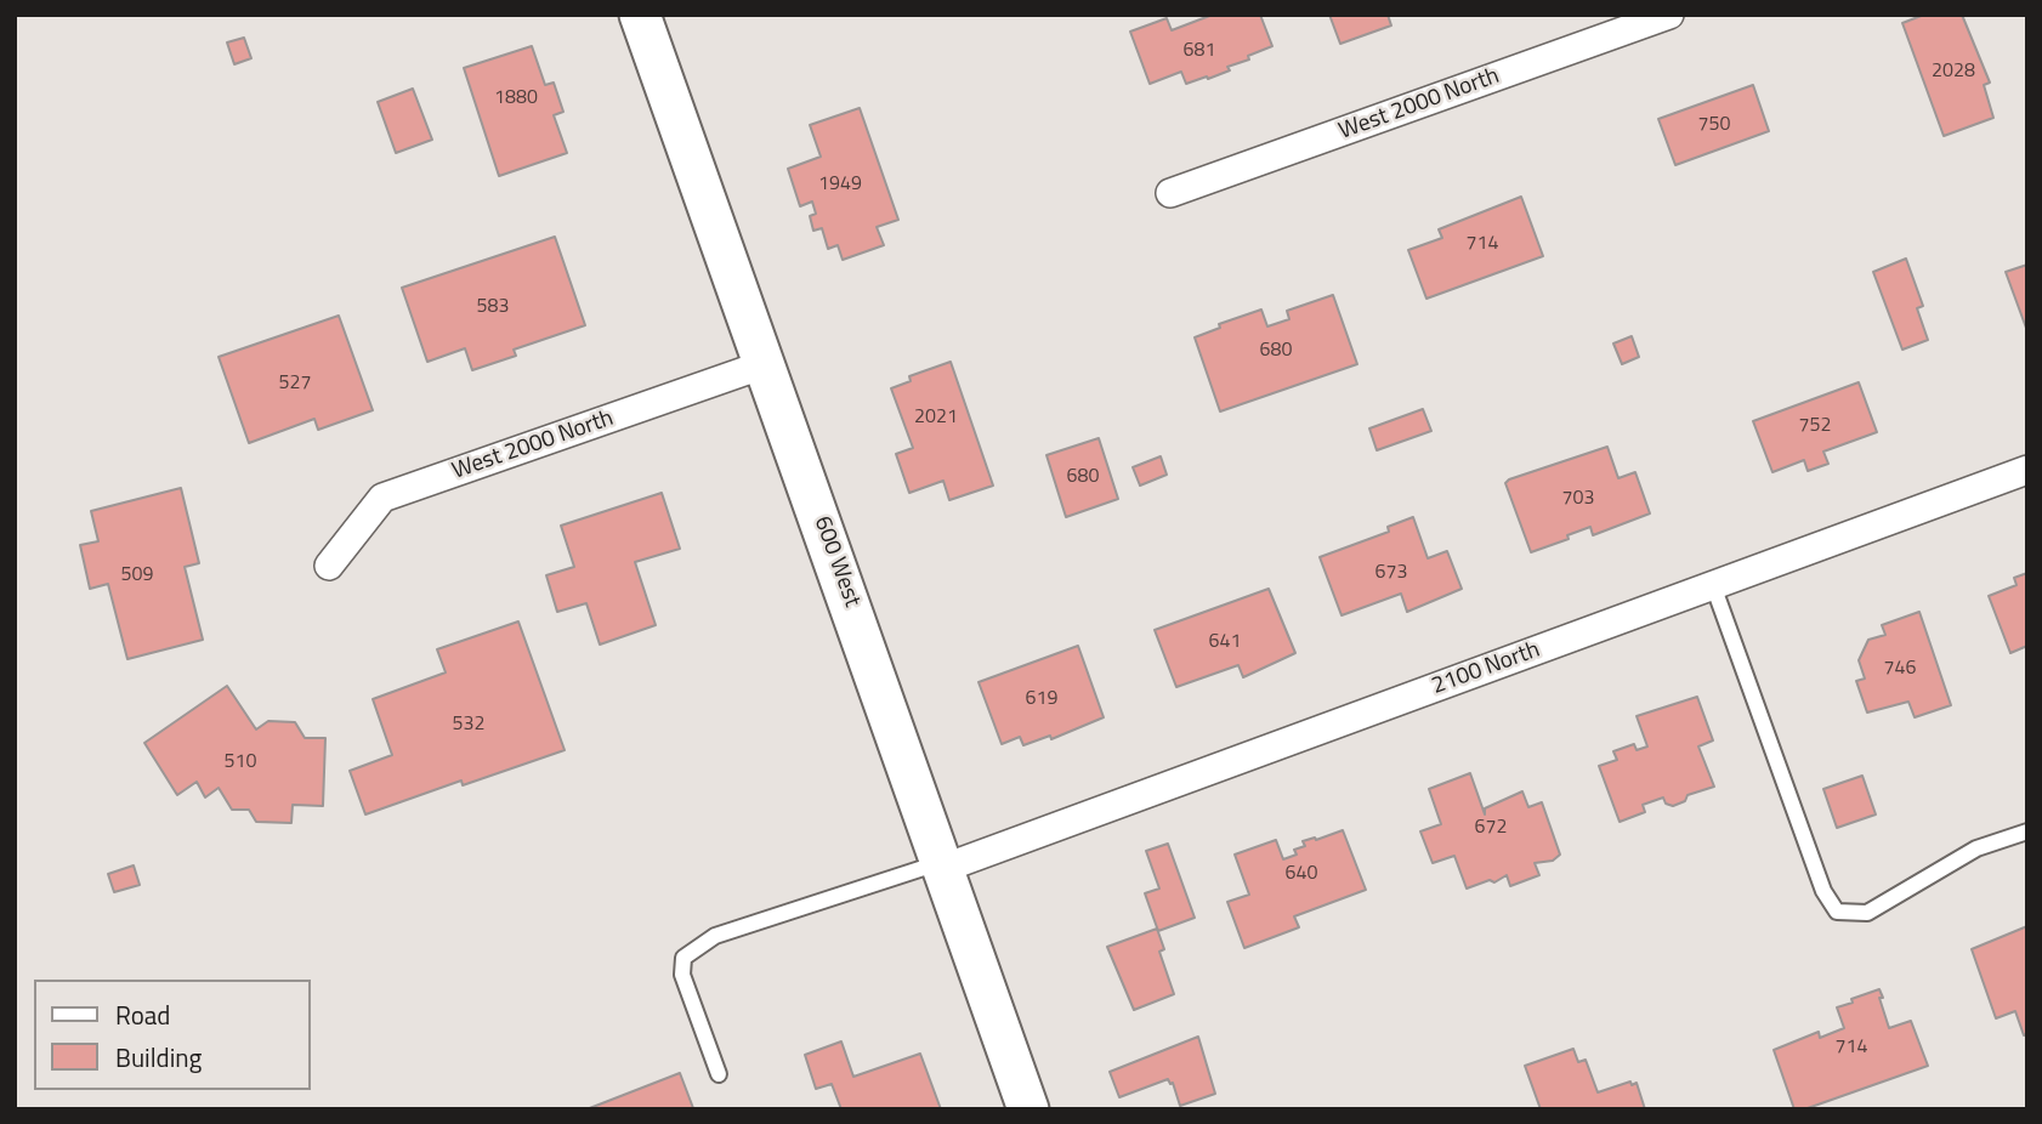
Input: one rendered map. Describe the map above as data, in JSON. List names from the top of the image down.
{
  "streets": {
    "street": ["West 2000 North", "600 West", "2100 North"]
  },
  "crossings": [
    ["West 2000 North", "600 West"],
    ["600 West", "2100 North"]
  ],
  "house_numbers": [
    "681",
    "2028",
    "1880",
    "750",
    "1949",
    "714",
    "583",
    "680",
    "527",
    "2021",
    "752",
    "680",
    "703",
    "673",
    "509",
    "641",
    "746",
    "619",
    "532",
    "510",
    "672",
    "640",
    "714"
  ],
  "legend": ["Road", "Building"]
}
